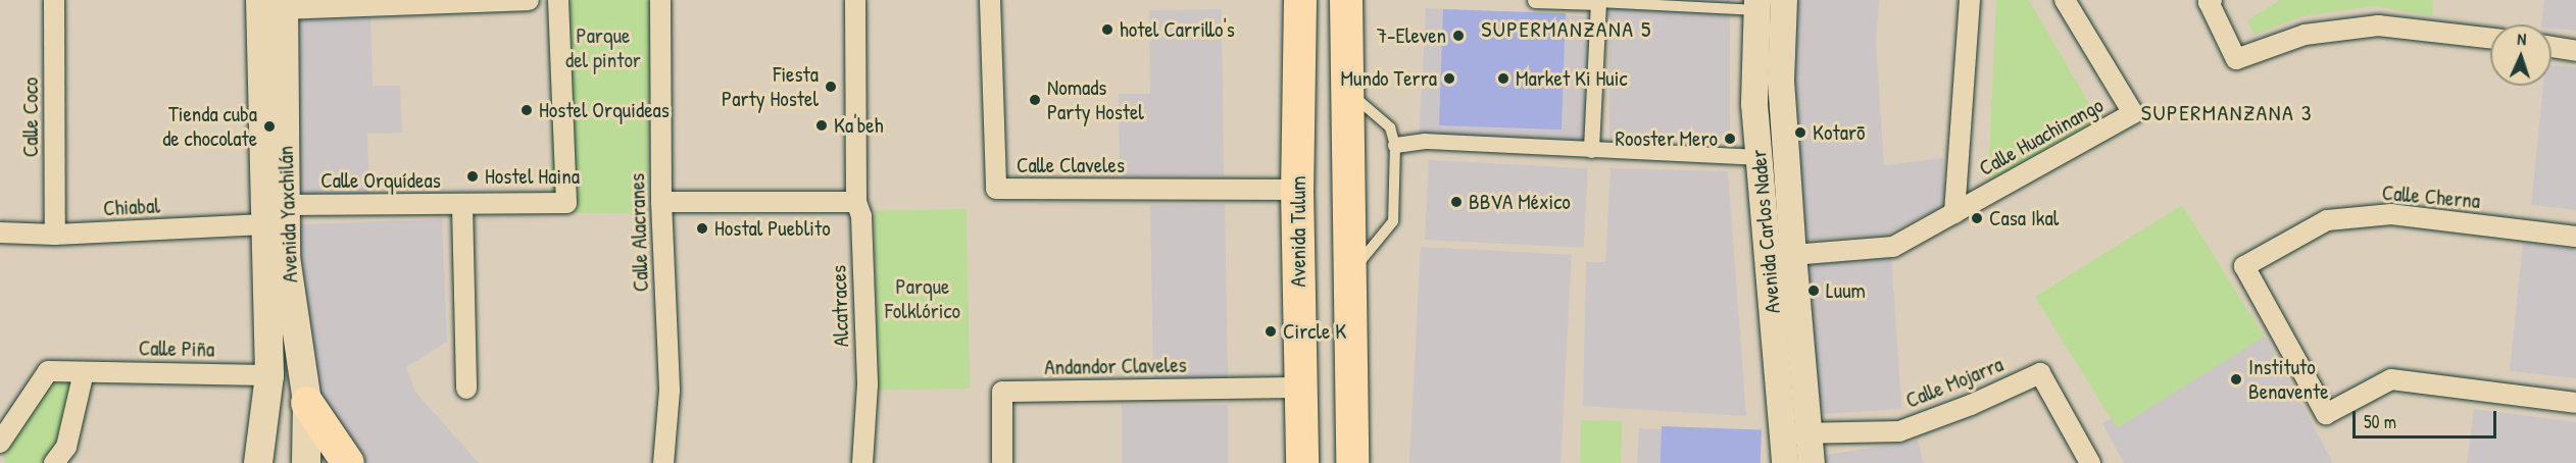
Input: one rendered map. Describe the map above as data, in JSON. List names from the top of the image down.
{
  "streets": {
    "main road": ["Avenida Yaxchilán", "Avenida Tulum"],
    "street": [
      "Calle Coco",
      "Calle Huachinango",
      "Calle Claveles",
      "Calle Orquídeas",
      "Calle Cherna",
      "Chiabal",
      "Avenida Carlos Nader",
      "Calle Alacranes",
      "Alcatraces",
      "Calle Piña",
      "Andandor Claveles",
      "Calle Mojarra"
    ]
  },
  "crossings": [
    ["Calle Coco", "Chiabal"],
    ["Calle Huachinango", "Avenida Carlos Nader"],
    ["Calle Claveles", "Avenida Tulum"],
    ["Calle Orquídeas", "Avenida Yaxchilán"],
    ["Chiabal", "Avenida Yaxchilán"],
    ["Avenida Yaxchilán", "Calle Piña"],
    ["Avenida Tulum", "Andandor Claveles"],
    ["Avenida Carlos Nader", "Calle Mojarra"]
  ],
  "districts": ["SUPERMANZANA 5", "SUPERMANZANA 3"],
  "parks": ["Parque del pintor", "Parque Folklórico"],
  "places": [
    "hotel Carrillo's",
    "7-Eleven",
    "Mundo Terra",
    "Market Ki Huic",
    "Fiesta Party Hostel",
    "Nomads Party Hostel",
    "Hostel Orquideas",
    "Ka'beh",
    "Tienda cuba de chocolate",
    "Kotarō",
    "Rooster Mero",
    "Hostel Haina",
    "BBVA México",
    "Casa Ikal",
    "Hostal Pueblito",
    "Luum",
    "Circle K",
    "Instituto Benavente"
  ],
  "scale_bar": "50 m",
  "north": "top"
}
